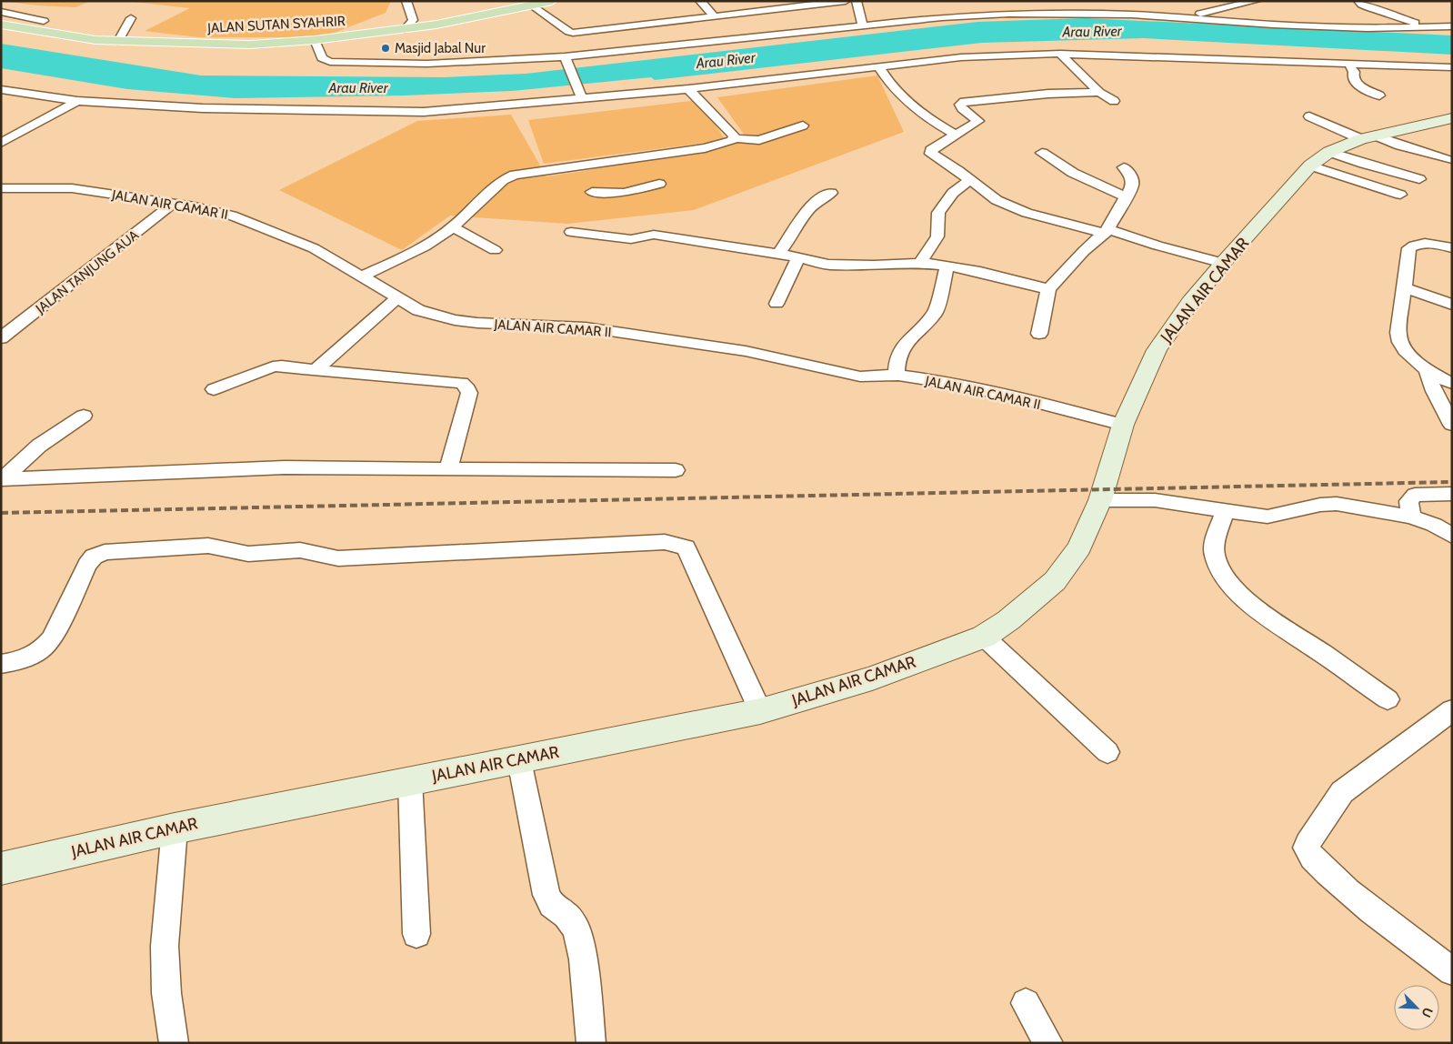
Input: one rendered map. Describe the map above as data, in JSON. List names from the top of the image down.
{
  "streets": {
    "main road": ["JALAN SUTAN SYAHRIR", "JALAN AIR CAMAR"],
    "street": ["JALAN AIR CAMAR II", "JALAN TANJUNG AUA"]
  },
  "crossings": [
    ["JALAN AIR CAMAR II", "JALAN TANJUNG AUA"],
    ["JALAN AIR CAMAR II", "JALAN AIR CAMAR"]
  ],
  "water": ["Arau River"],
  "places": ["Masjid Jabal Nur"],
  "north": "bottom right"
}
